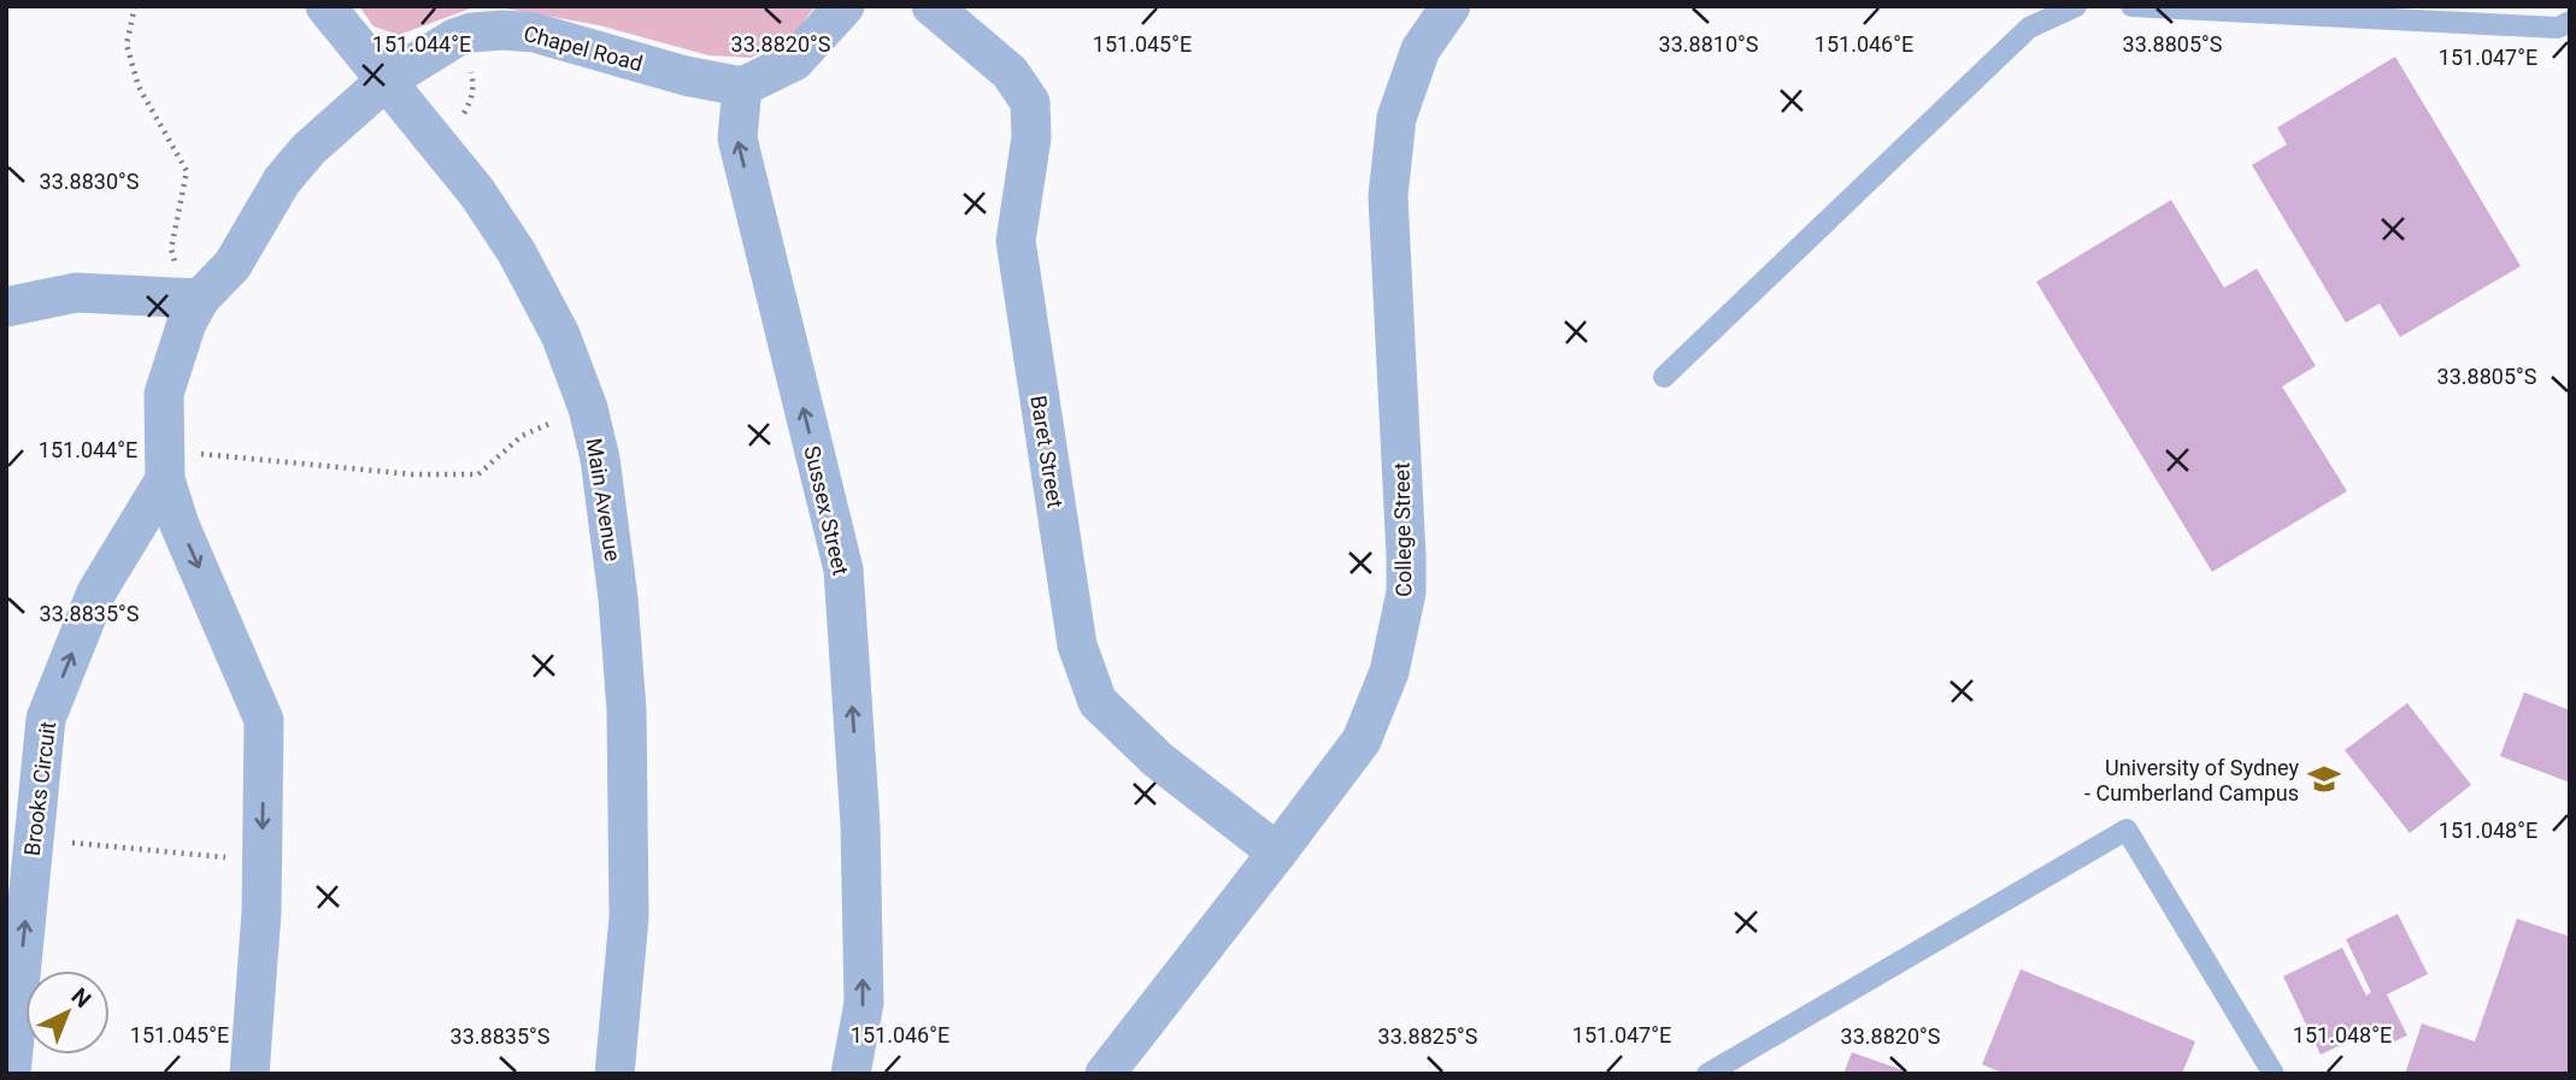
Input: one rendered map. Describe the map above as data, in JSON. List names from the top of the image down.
{
  "streets": {
    "street": [
      "Chapel Road",
      "Baret Street",
      "Main Avenue",
      "Sussex Street",
      "College Street",
      "Brooks Circuit"
    ]
  },
  "crossings": [
    ["Chapel Road", "Main Avenue"],
    ["Chapel Road", "Sussex Street"],
    ["Baret Street", "College Street"]
  ],
  "one_way": ["Sussex Street"],
  "places": {
    "school or university": ["University of Sydney - Cumberland Campus"]
  },
  "north": "top right",
  "coordinates": [
    "33.8820°S",
    "33.8810°S",
    "33.8805°S",
    "151.044°E",
    "151.045°E",
    "151.046°E",
    "151.047°E",
    "33.8830°S",
    "33.8835°S",
    "151.048°E",
    "33.8825°S"
  ]
}
